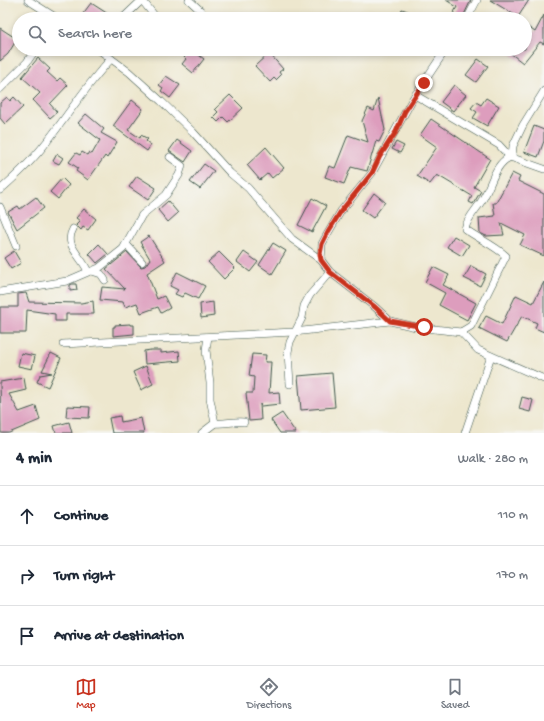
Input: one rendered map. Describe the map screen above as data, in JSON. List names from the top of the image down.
{
  "page": {
    "search": "Search here",
    "heading": ["4 min", "Walk · 280 m"],
    "list": [
      ["Continue", "110 m"],
      ["Turn right", "170 m"],
      "Arrive at destination"
    ],
    "nav": ["Map", "Directions", "Saved"]
  }
}
